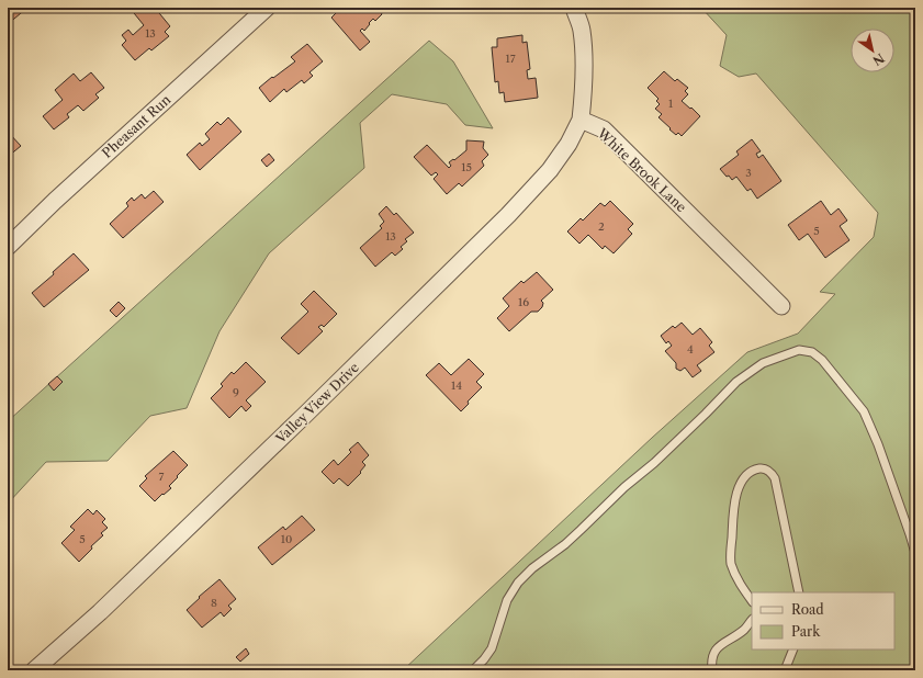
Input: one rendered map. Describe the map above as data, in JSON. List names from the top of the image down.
{
  "streets": {
    "street": ["Pheasant Run", "White Brook Lane", "Valley View Drive"]
  },
  "crossings": [
    ["White Brook Lane", "Valley View Drive"]
  ],
  "house_numbers": [
    "13",
    "17",
    "1",
    "15",
    "3",
    "2",
    "5",
    "13",
    "16",
    "4",
    "14",
    "9",
    "7",
    "5",
    "10",
    "8"
  ],
  "legend": ["Road", "Park"],
  "north": "bottom right"
}
